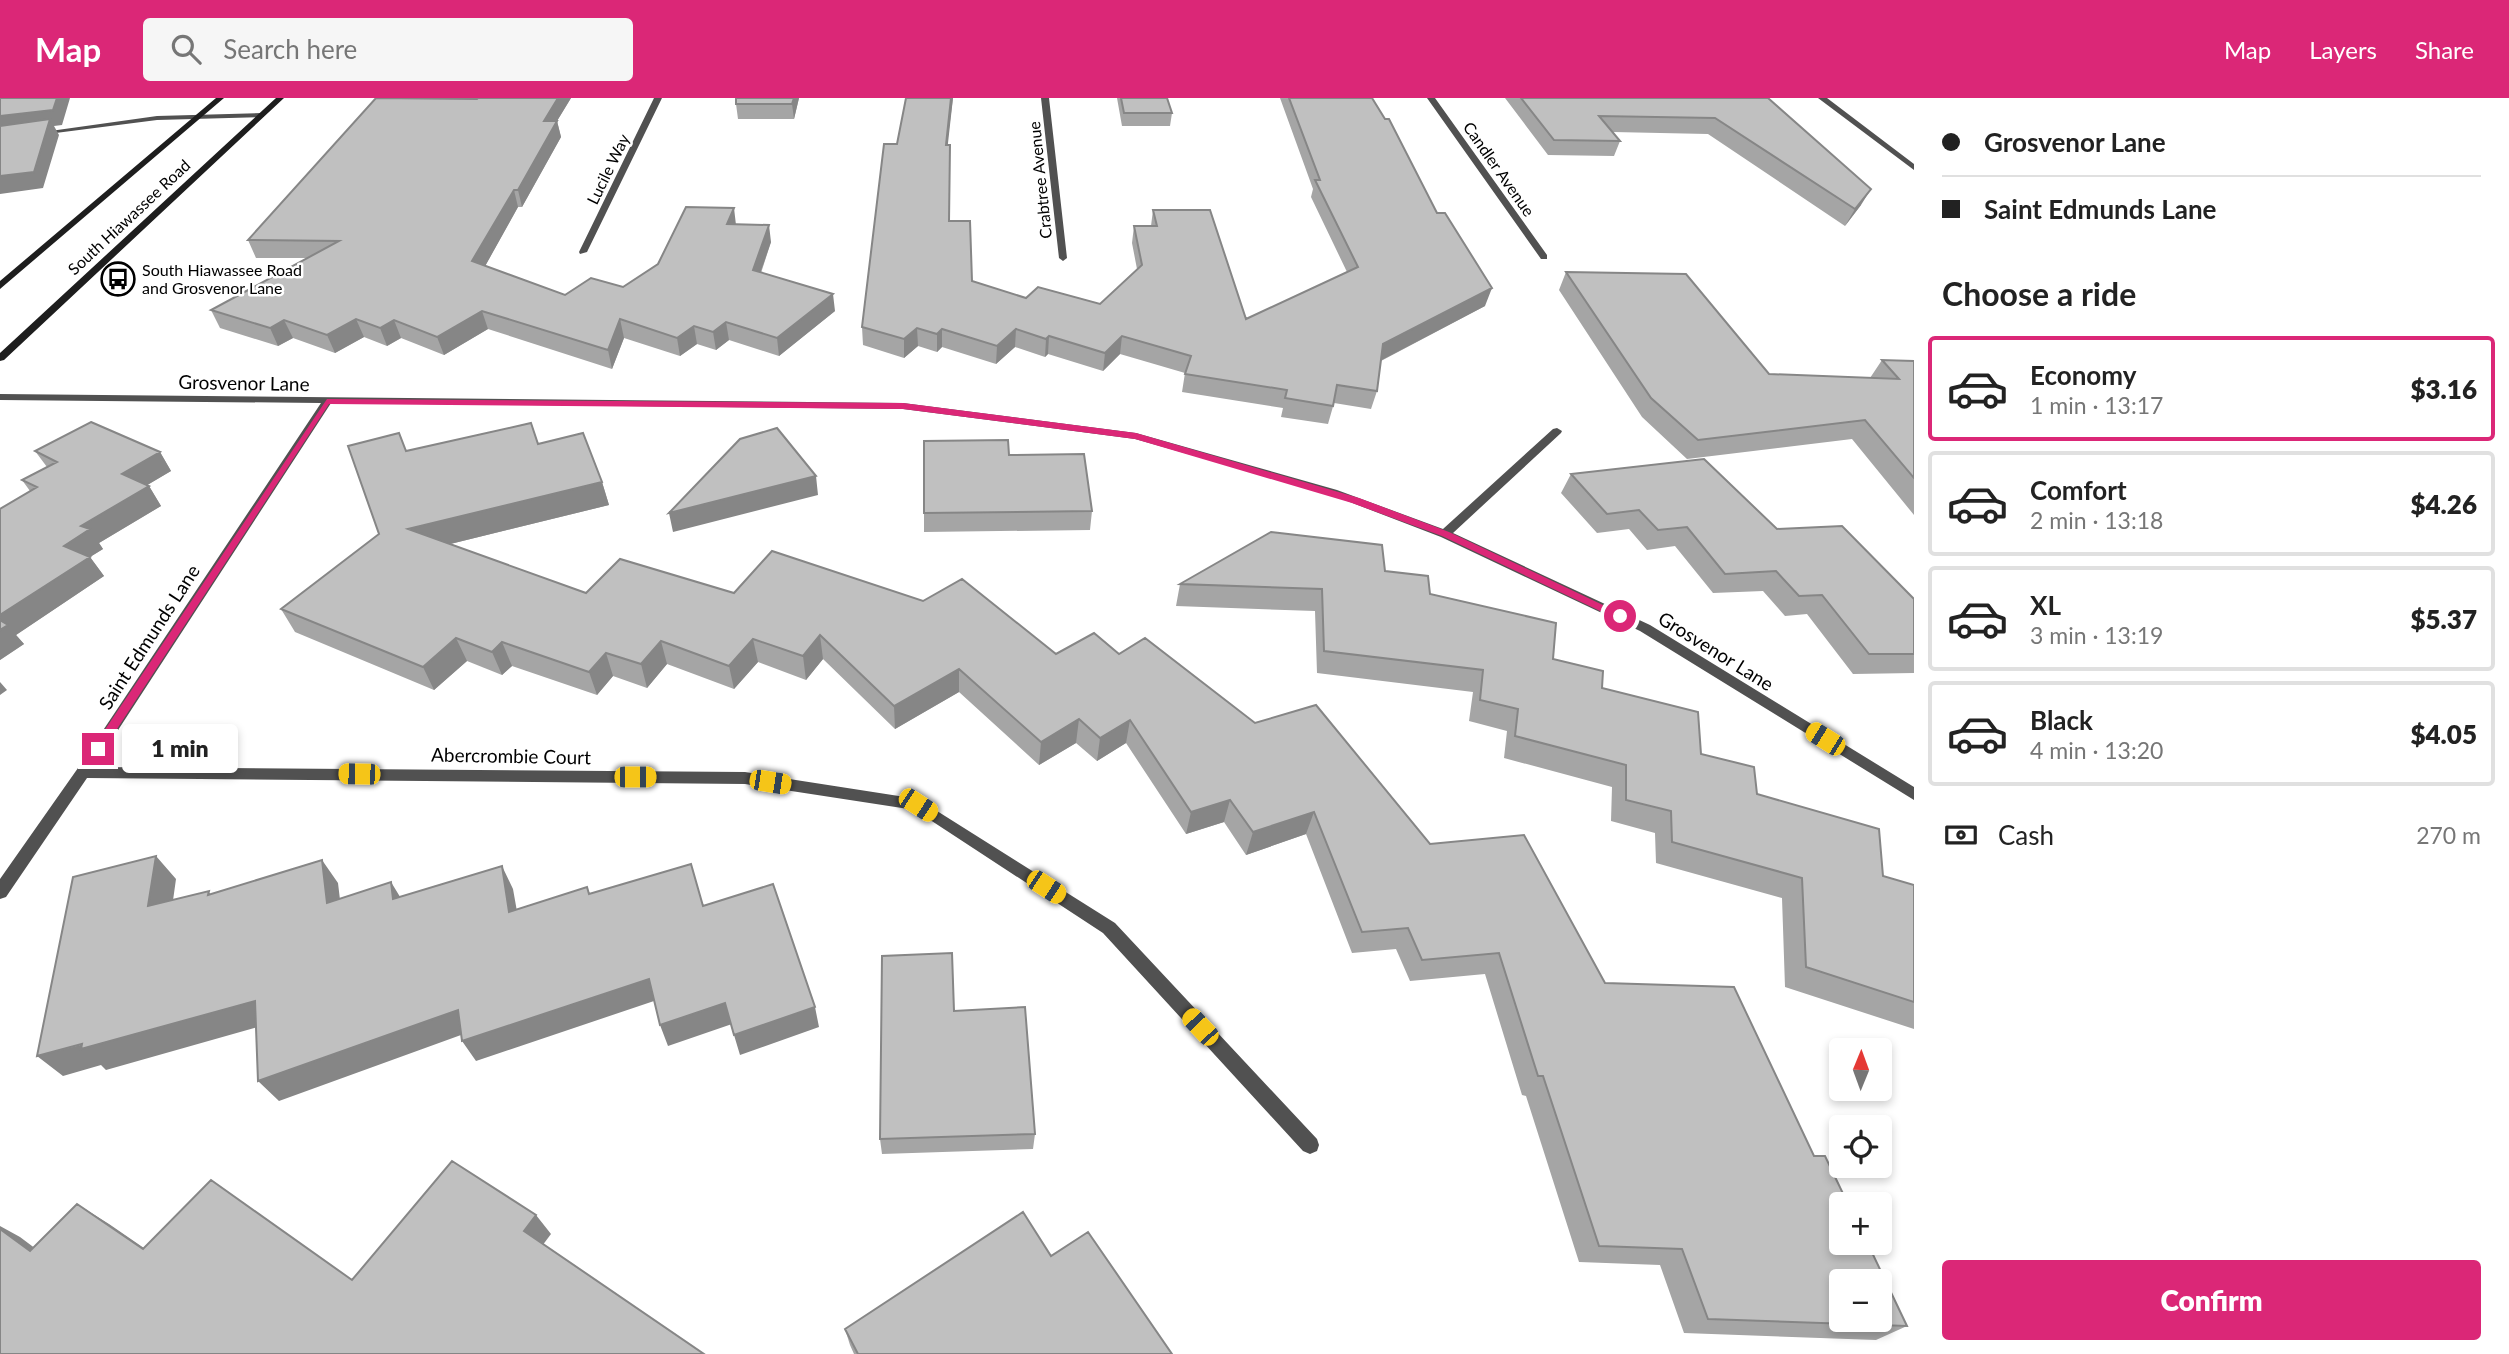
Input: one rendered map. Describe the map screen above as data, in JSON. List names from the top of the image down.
{
  "streets": {
    "street": [
      "Lucile Way",
      "Candler Avenue",
      "Crabtree Avenue",
      "South Hiawassee Road",
      "Grosvenor Lane",
      "Saint Edmunds Lane",
      "Abercrombie Court"
    ]
  },
  "crossings": [
    ["Grosvenor Lane", "Saint Edmunds Lane"],
    ["Saint Edmunds Lane", "Abercrombie Court"]
  ],
  "places": {
    "bus stop": ["South Hiawassee Road and Grosvenor Lane"]
  },
  "north": "top",
  "page": {
    "header": "Map",
    "search": "Search here",
    "nav": ["Map", "Layers", "Share"],
    "banner": ["Grosvenor Lane", "Saint Edmunds Lane"],
    "heading": "Choose a ride",
    "list": [
      {
        "name": "Economy",
        "note": "1 min · 13:17",
        "value": "$3.16"
      },
      {
        "name": "Comfort",
        "note": "2 min · 13:18",
        "value": "$4.26"
      },
      {
        "name": "XL",
        "note": "3 min · 13:19",
        "value": "$5.37"
      },
      {
        "name": "Black",
        "note": "4 min · 13:20",
        "value": "$4.05"
      }
    ],
    "bubble": "1 min",
    "pay": ["Cash", "270 m"],
    "map_buttons": ["+", "−"],
    "buttons": "Confirm"
  }
}
